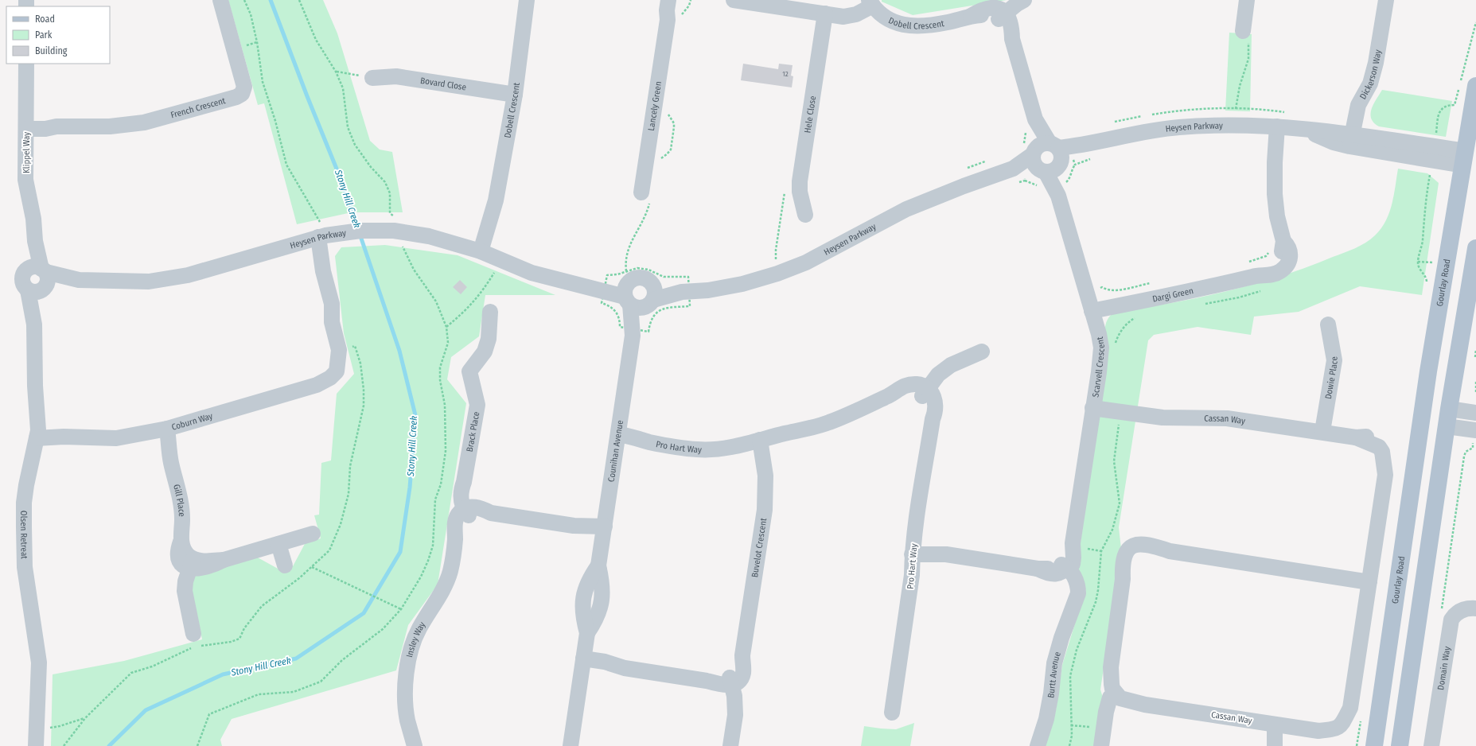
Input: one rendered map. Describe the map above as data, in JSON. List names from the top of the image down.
{
  "streets": {
    "main road": ["Gourlay Road"],
    "street": [
      "Dobell Crescent",
      "Dickerson Way",
      "Bovard Close",
      "Lancely Green",
      "French Crescent",
      "Hele Close",
      "Heysen Parkway",
      "Klippel Way",
      "Dargi Green",
      "Scarvell Crescent",
      "Dowie Place",
      "Cassan Way",
      "Coburn Way",
      "Brack Place",
      "Pro Hart Way",
      "Counihan Avenue",
      "Gill Place",
      "Olsen Retreat",
      "Buvelot Crescent",
      "Insley Way",
      "Domain Way",
      "Burtt Avenue"
    ]
  },
  "crossings": [
    ["Dobell Crescent", "Bovard Close"],
    ["Dobell Crescent", "Heysen Parkway"],
    ["Dickerson Way", "Heysen Parkway"],
    ["French Crescent", "Klippel Way"],
    ["Heysen Parkway", "Klippel Way"],
    ["Heysen Parkway", "Gourlay Road"],
    ["Heysen Parkway", "Dargi Green"],
    ["Heysen Parkway", "Scarvell Crescent"],
    ["Heysen Parkway", "Coburn Way"],
    ["Heysen Parkway", "Counihan Avenue"],
    ["Heysen Parkway", "Olsen Retreat"],
    ["Klippel Way", "Olsen Retreat"],
    ["Dargi Green", "Scarvell Crescent"],
    ["Scarvell Crescent", "Cassan Way"],
    ["Scarvell Crescent", "Burtt Avenue"],
    ["Dowie Place", "Cassan Way"],
    ["Coburn Way", "Gill Place"],
    ["Coburn Way", "Olsen Retreat"],
    ["Brack Place", "Insley Way"],
    ["Pro Hart Way", "Counihan Avenue"],
    ["Pro Hart Way", "Buvelot Crescent"]
  ],
  "water": ["Stony Hill Creek"],
  "house_numbers": ["12"],
  "legend": ["Road", "Park", "Building"]
}
